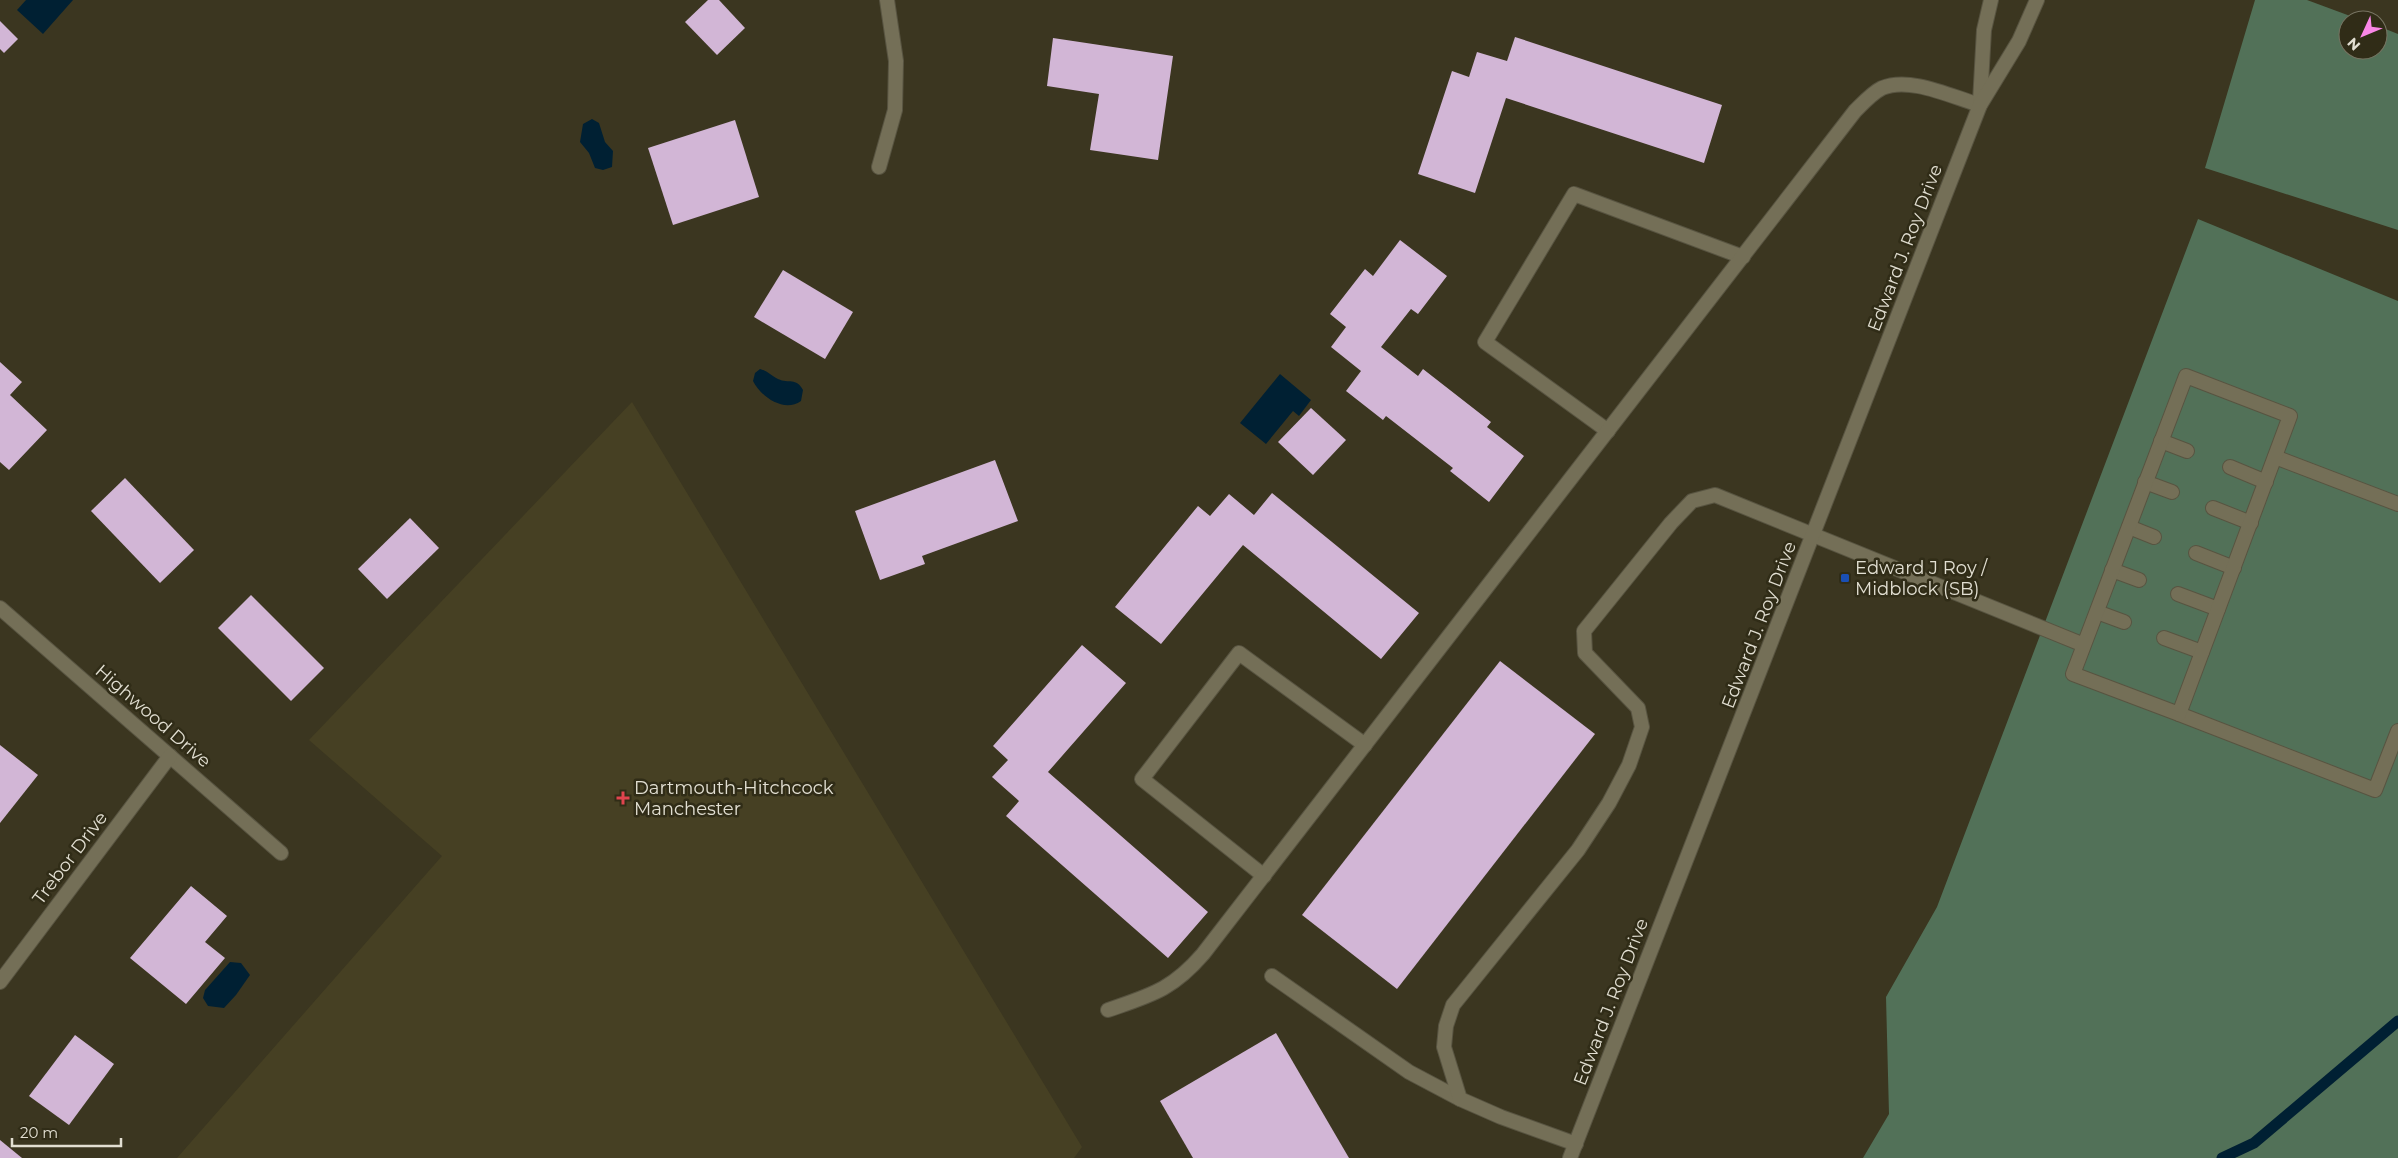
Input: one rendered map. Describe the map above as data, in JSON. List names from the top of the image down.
{
  "streets": {
    "street": ["Edward J. Roy Drive", "Highwood Drive", "Trebor Drive"]
  },
  "crossings": [
    ["Highwood Drive", "Trebor Drive"]
  ],
  "places": {
    "transit": ["Edward J Roy / Midblock (SB)"],
    "health": ["Dartmouth-Hitchcock Manchester"]
  },
  "scale_bar": "20 m",
  "north": "bottom left"
}
